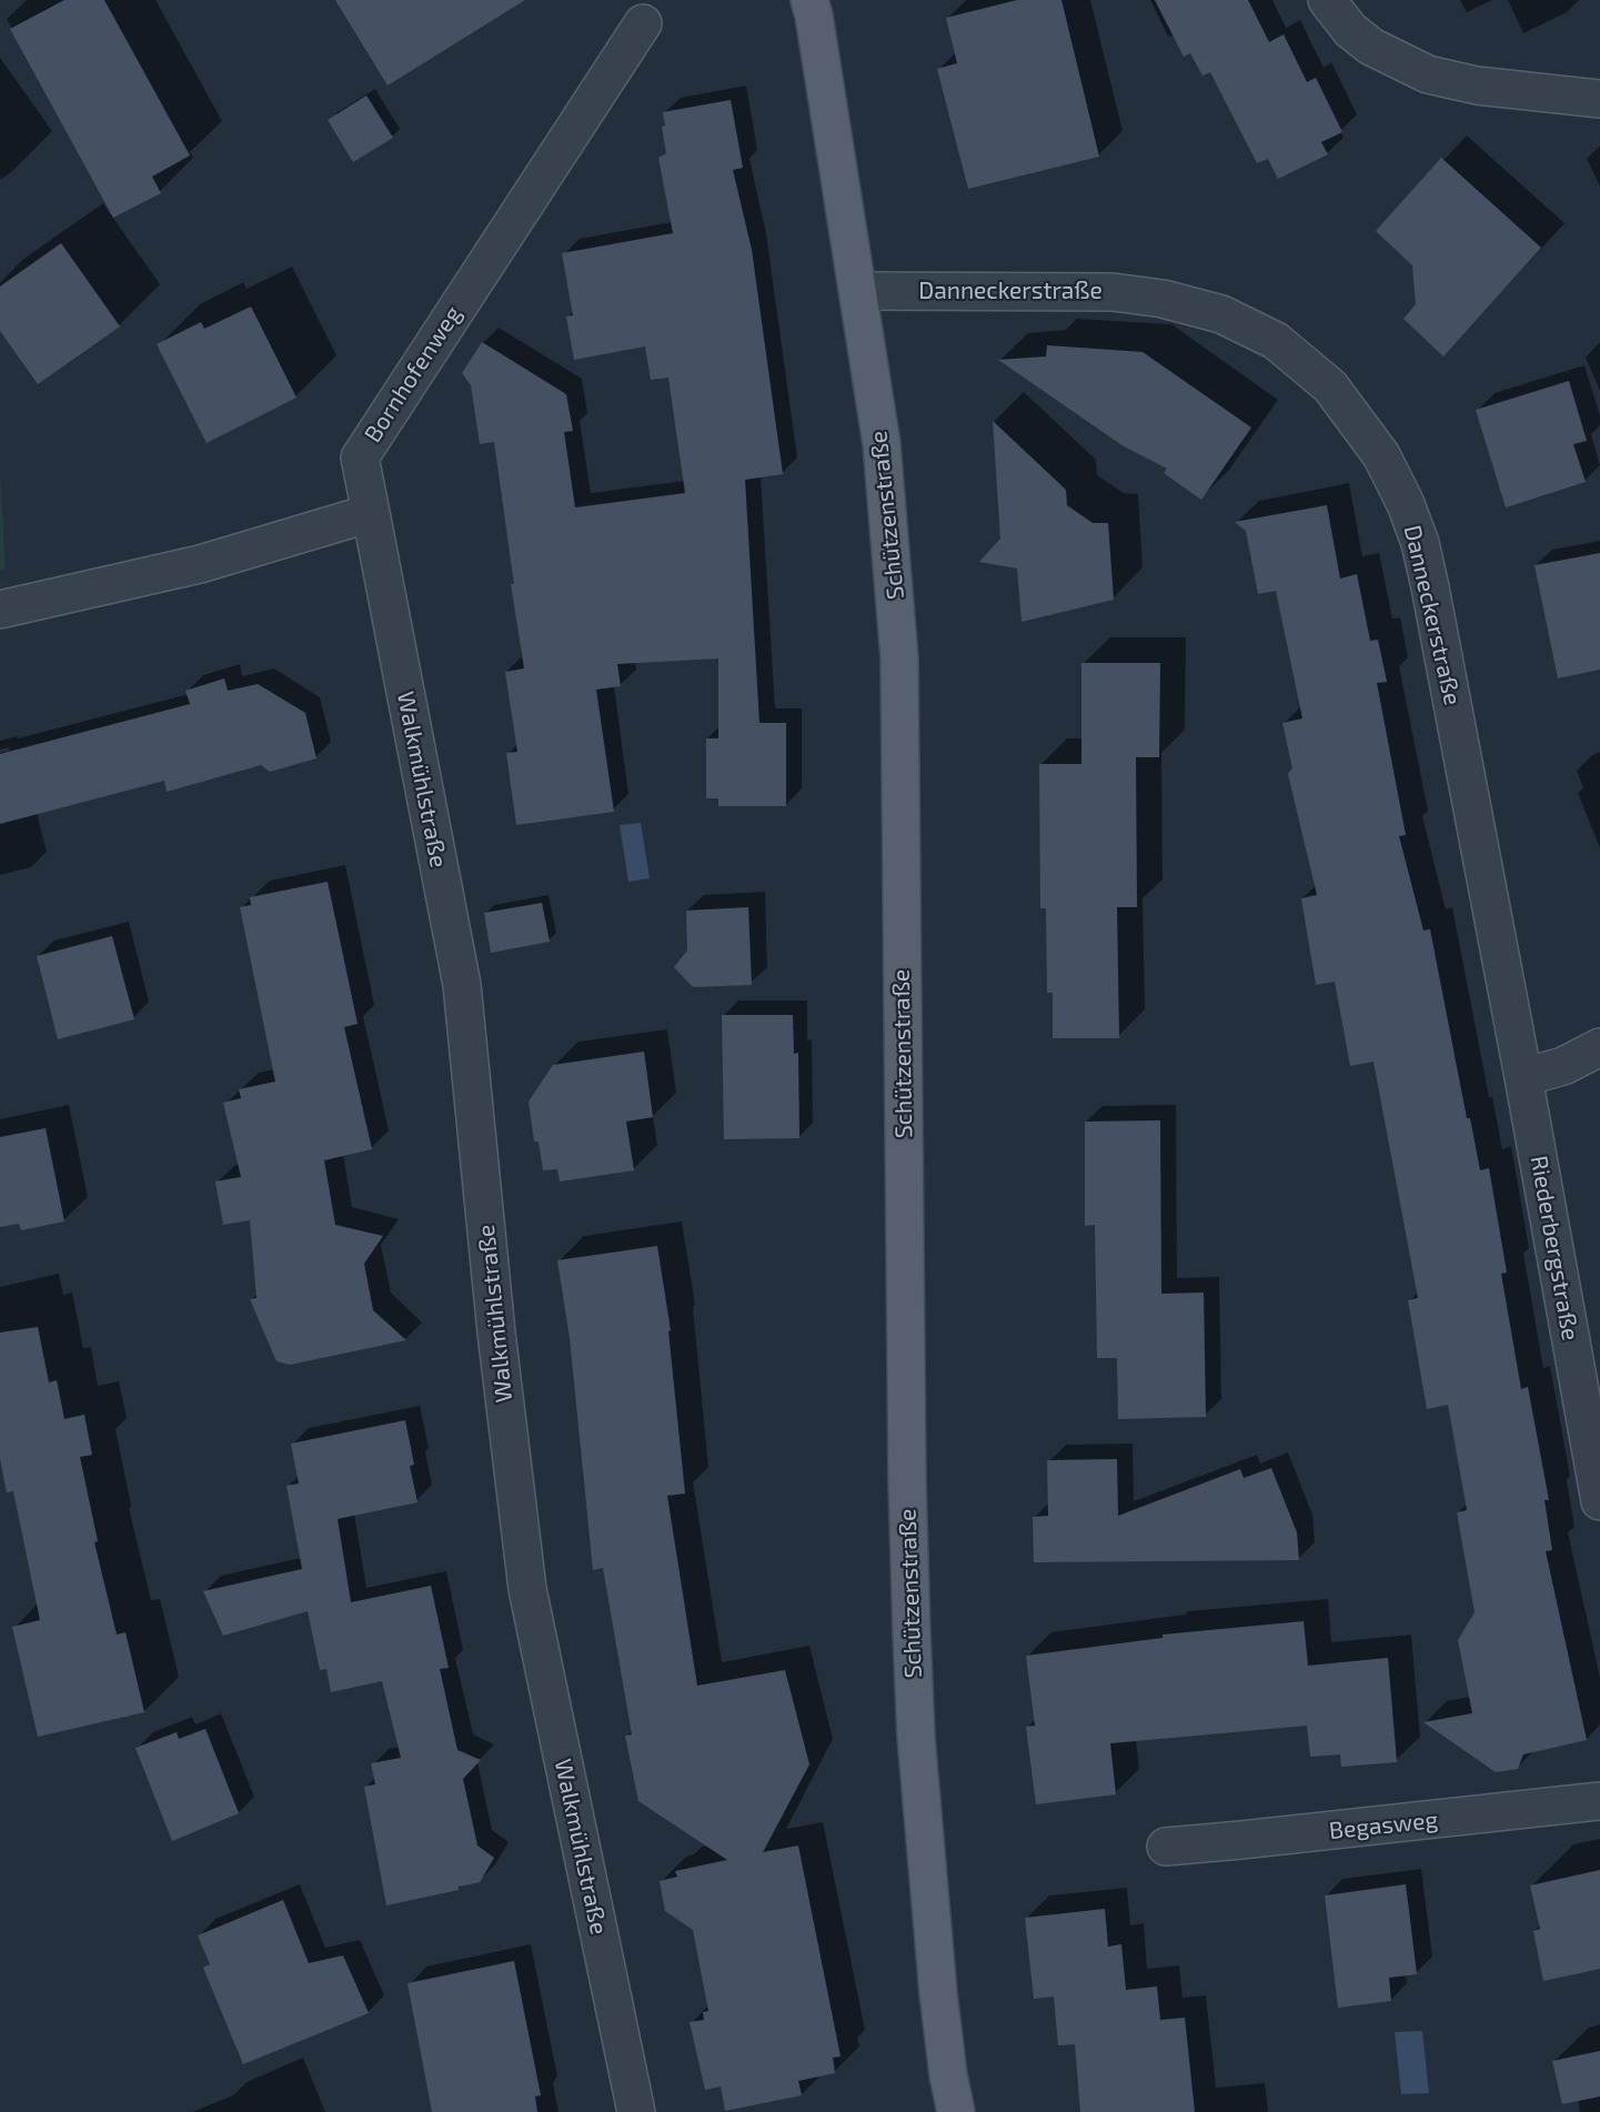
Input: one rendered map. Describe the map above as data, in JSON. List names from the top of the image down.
{
  "streets": {
    "main road": ["Schützenstraße"],
    "street": [
      "Danneckerstraße",
      "Bornhofenweg",
      "Walkmühlstraße",
      "Riederbergstraße",
      "Begasweg"
    ]
  },
  "crossings": [
    ["Danneckerstraße", "Schützenstraße"],
    ["Danneckerstraße", "Riederbergstraße"],
    ["Bornhofenweg", "Walkmühlstraße"]
  ]
}
